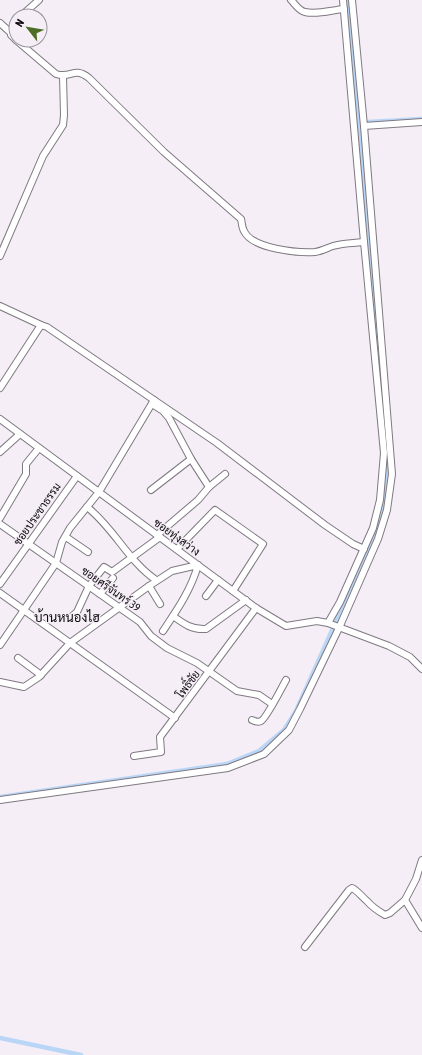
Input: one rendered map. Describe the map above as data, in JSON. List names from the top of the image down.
{
  "streets": {
    "street": [
      "ซอยประชาธรรม",
      "ซอยทุ่งสว่าง",
      "ซอยศรีจันทร์ 39",
      "โพธิ์ชัย"
    ]
  },
  "crossings": [
    ["ซอยประชาธรรม", "ซอยทุ่งสว่าง"],
    ["ซอยประชาธรรม", "ซอยศรีจันทร์ 39"],
    ["ซอยทุ่งสว่าง", "โพธิ์ชัย"],
    ["ซอยศรีจันทร์ 39", "โพธิ์ชัย"]
  ],
  "districts": ["บ้านหนองไฮ"],
  "north": "top left"
}
